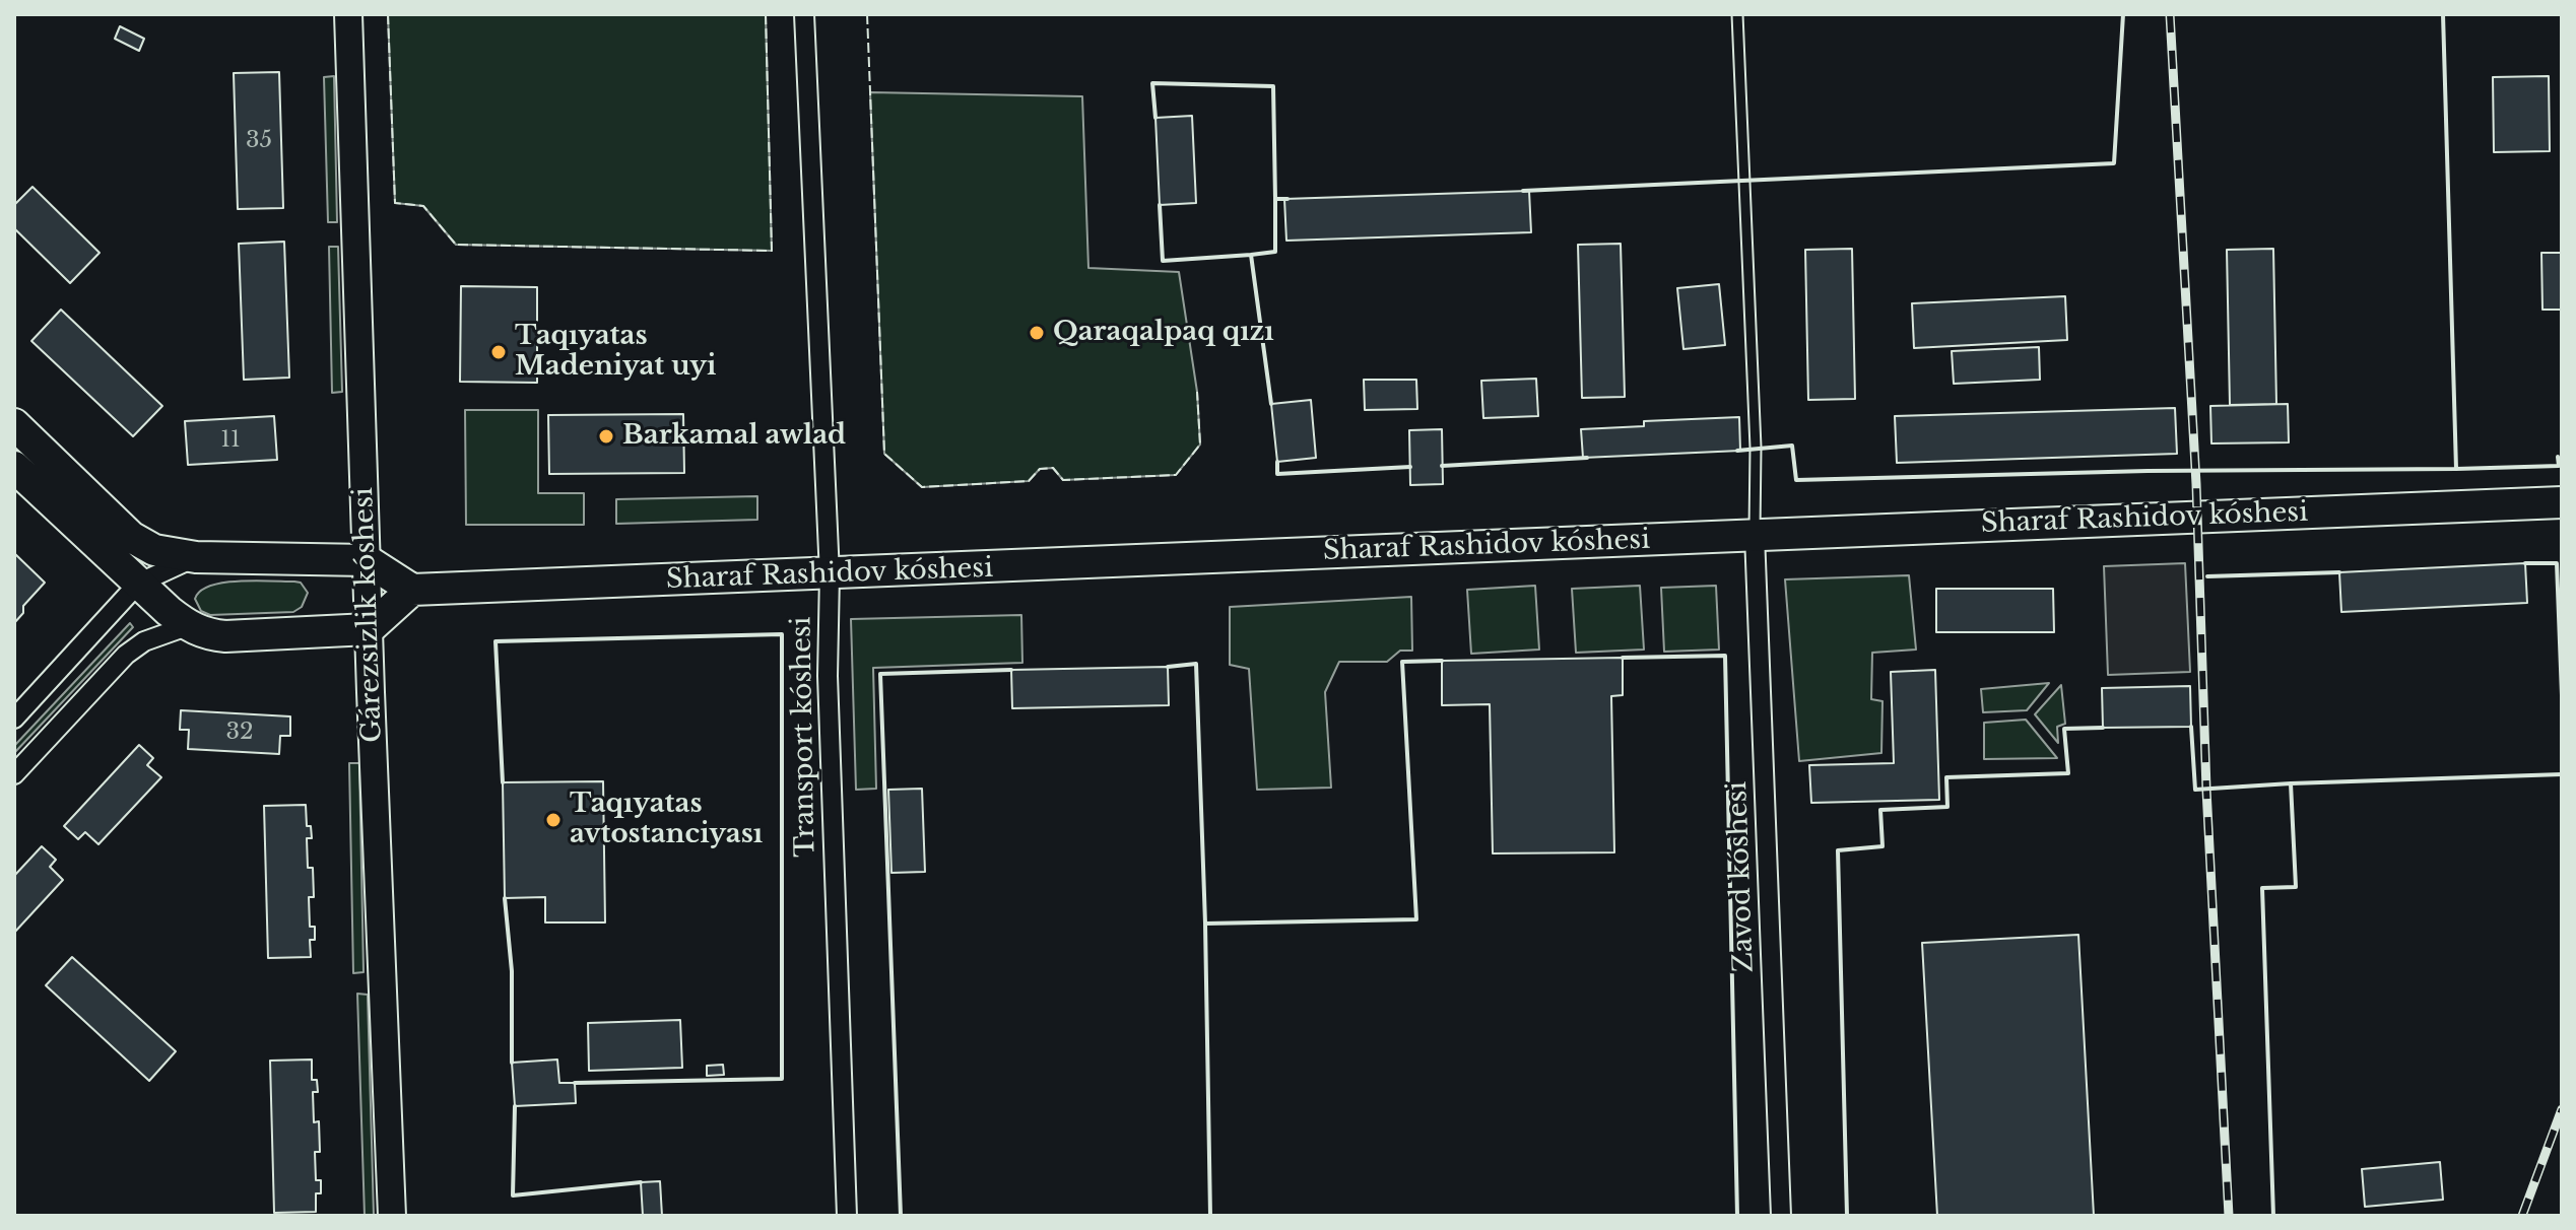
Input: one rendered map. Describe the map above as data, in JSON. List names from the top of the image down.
{
  "streets": {
    "main road": ["Sharaf Rashidov kóshesi"],
    "street": ["Gárezsizlik kóshesi", "Transport kóshesi", "Zavod kóshesi"]
  },
  "crossings": [
    ["Sharaf Rashidov kóshesi", "Transport kóshesi"],
    ["Sharaf Rashidov kóshesi", "Zavod kóshesi"]
  ],
  "places": [
    "Qaraqalpaq qızı",
    "Taqıyatas Madeniyat uyi",
    "Barkamal awlad",
    "Taqıyatas avtostanciyası"
  ],
  "house_numbers": ["35", "11", "32"]
}
